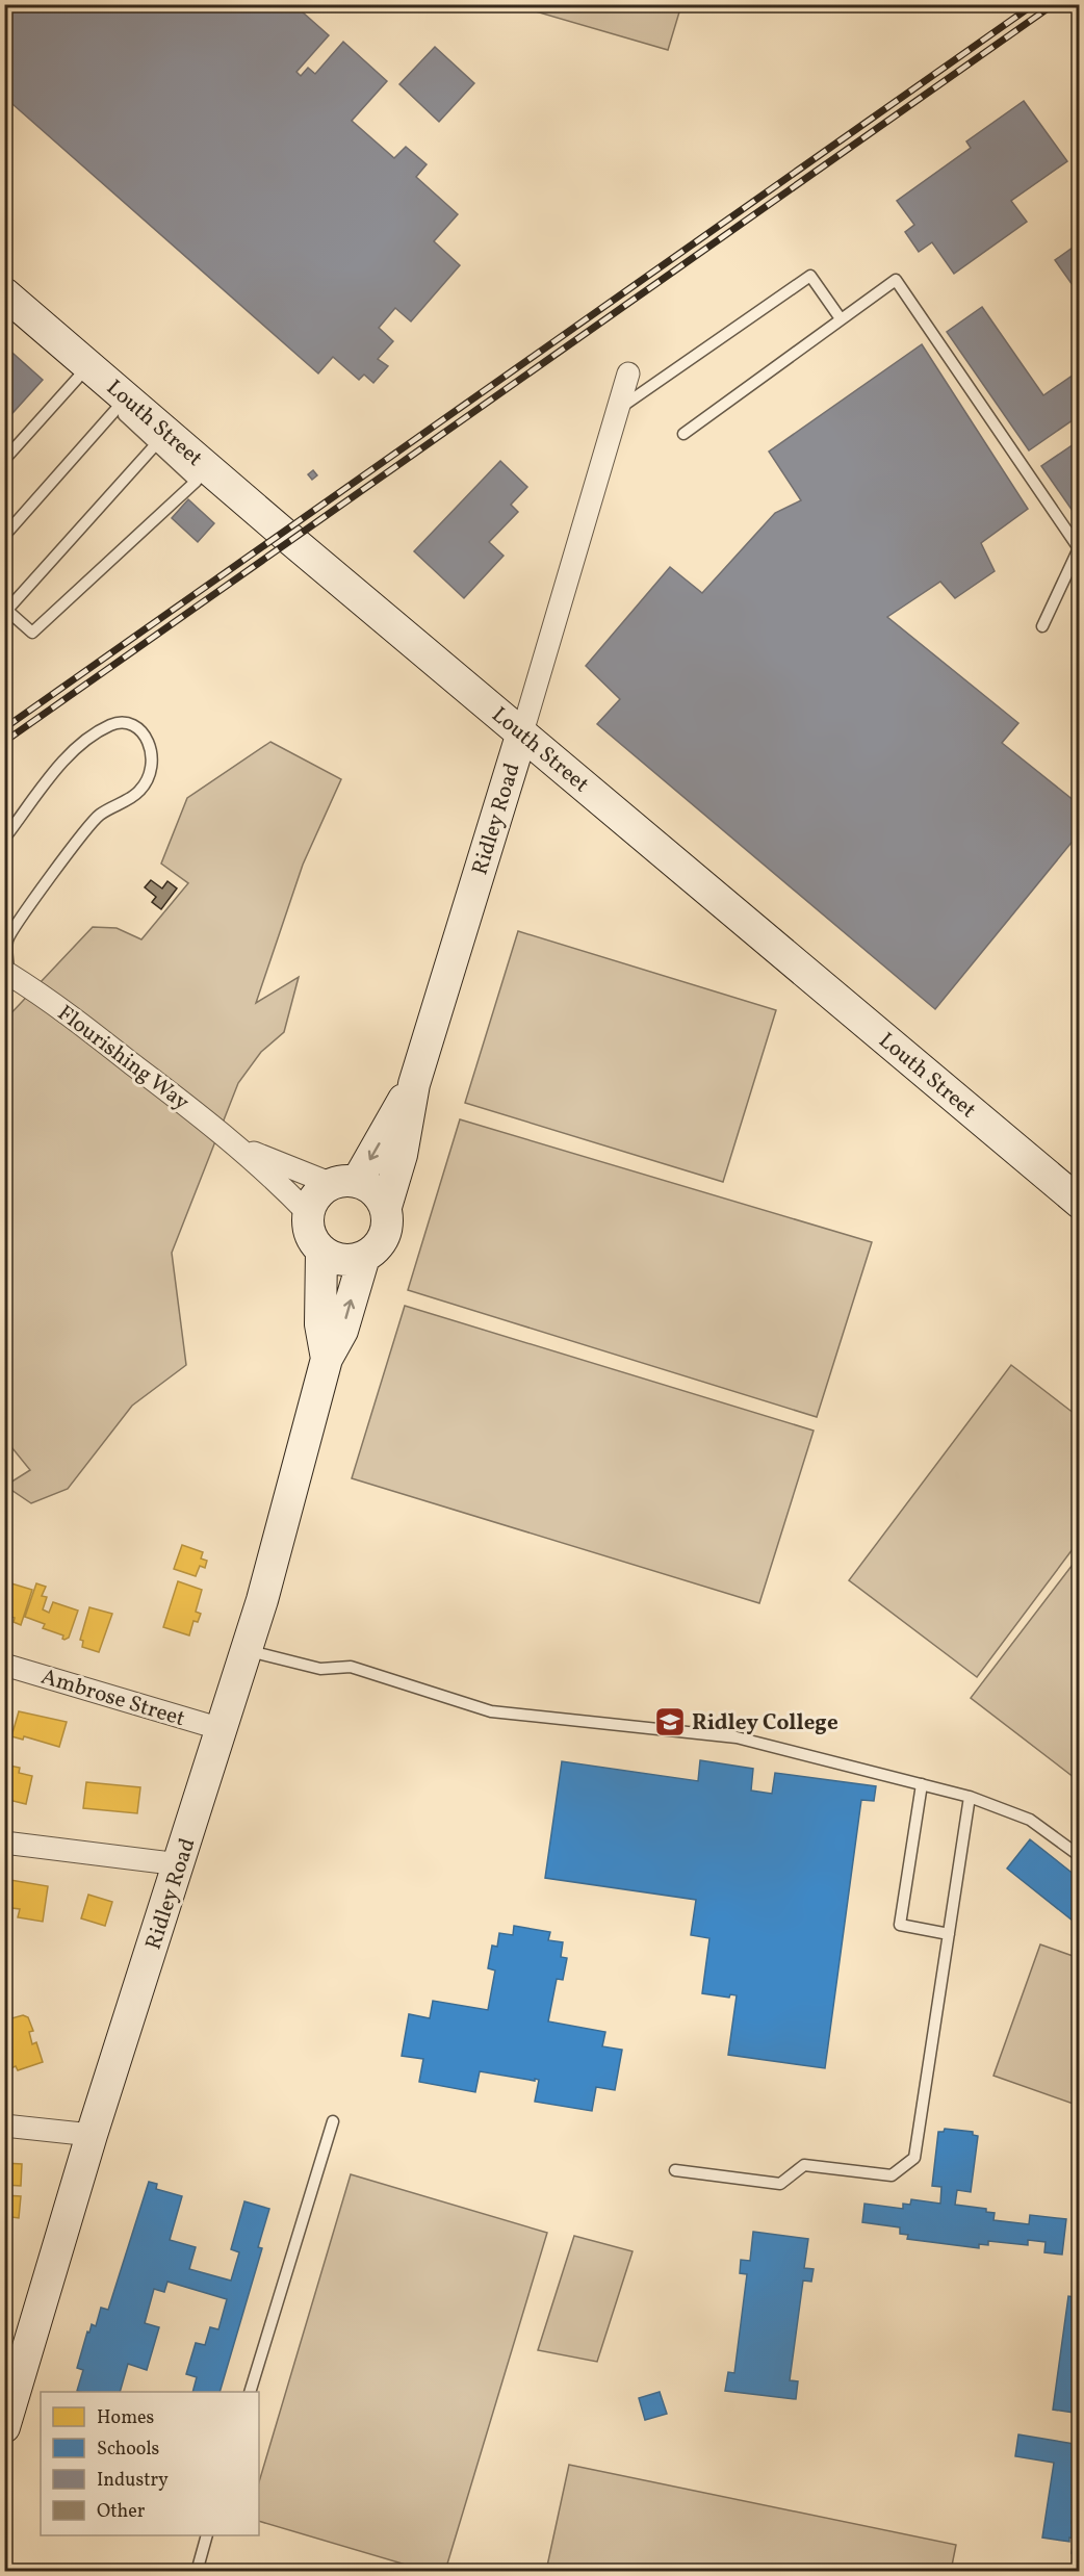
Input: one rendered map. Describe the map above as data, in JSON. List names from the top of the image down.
{
  "streets": {
    "street": [
      "Louth Street",
      "Ridley Road",
      "Flourishing Way",
      "Ambrose Street"
    ]
  },
  "crossings": [
    ["Louth Street", "Ridley Road"],
    ["Ridley Road", "Flourishing Way"],
    ["Ridley Road", "Ambrose Street"]
  ],
  "places": {
    "school or university": ["Ridley College"]
  },
  "legend": [
    "Homes",
    "Schools",
    "Industry",
    "Other"
  ]
}
